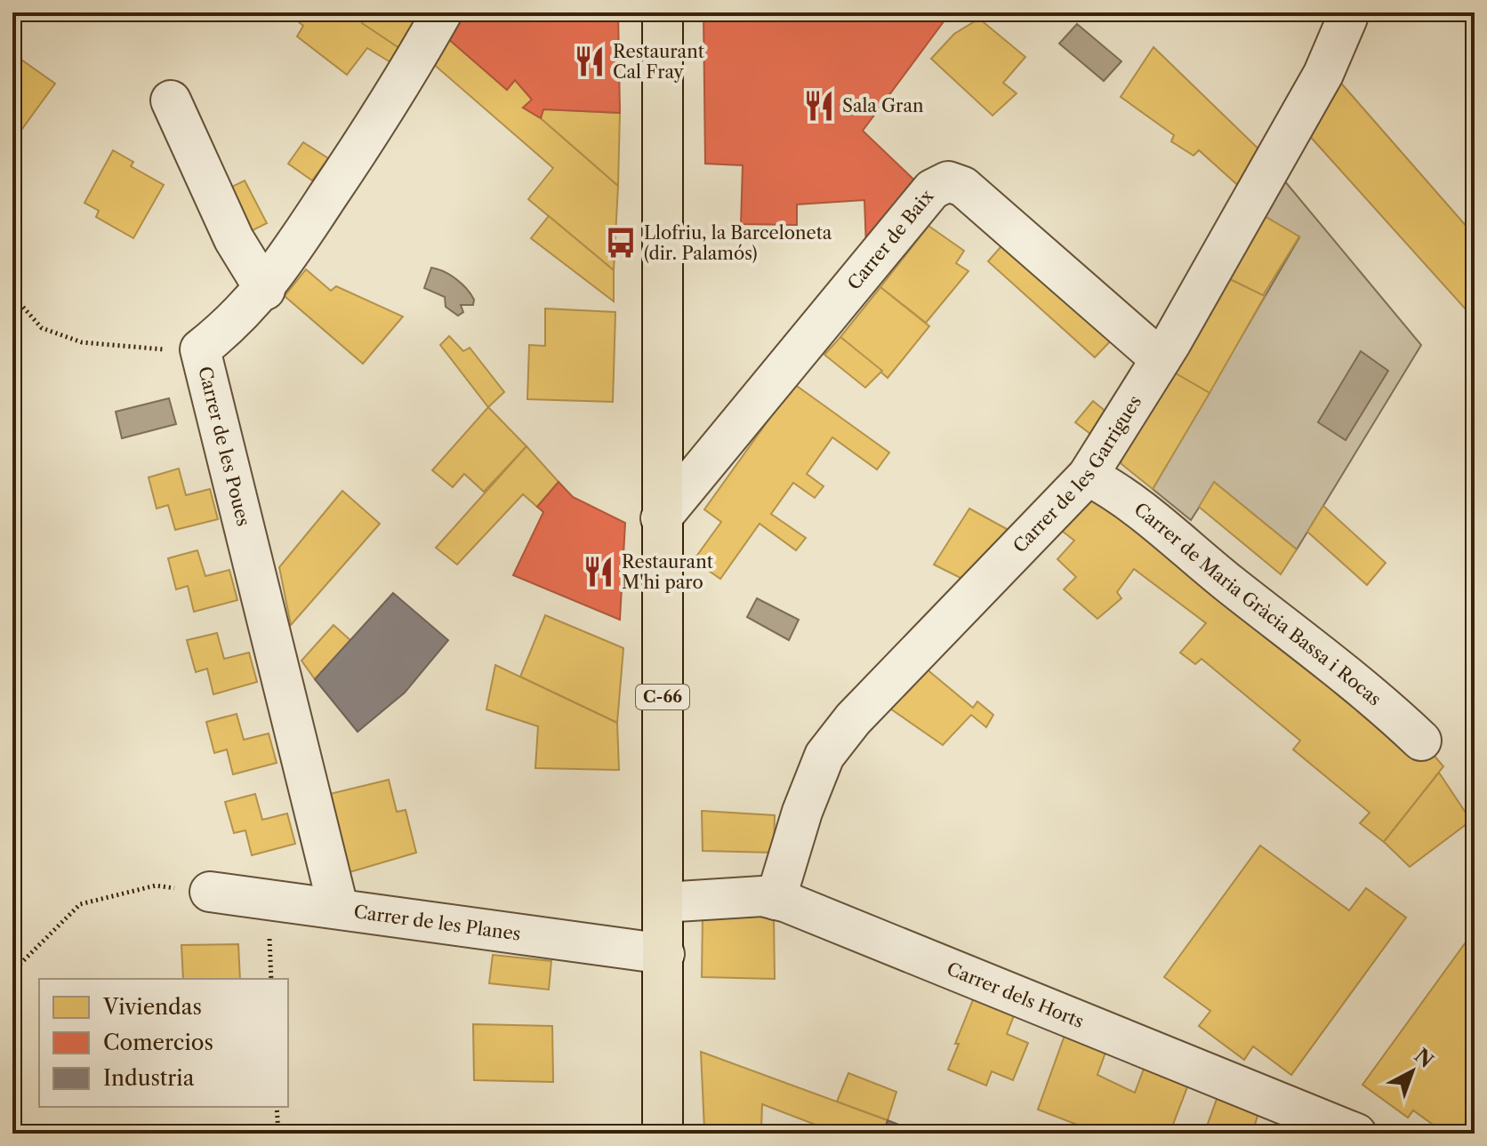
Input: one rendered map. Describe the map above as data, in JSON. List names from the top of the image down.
{
  "streets": {
    "main road": ["C-66"],
    "street": [
      "Carrer de Baix",
      "Carrer de les Poues",
      "Carrer de les Garrigues",
      "Carrer de Maria Gràcia Bassa i Rocas",
      "Carrer de les Planes",
      "Carrer dels Horts"
    ]
  },
  "crossings": [
    ["Carrer de Baix", "Carrer de les Garrigues"],
    ["Carrer de Baix", "C-66"],
    ["Carrer de les Poues", "Carrer de les Planes"],
    ["Carrer de les Garrigues", "Carrer de Maria Gràcia Bassa i Rocas"],
    ["Carrer de les Garrigues", "Carrer dels Horts"],
    ["C-66", "Carrer de les Planes"],
    ["C-66", "Carrer dels Horts"]
  ],
  "places": {
    "restaurant": ["Restaurant Cal Fray", "Sala Gran", "Restaurant M'hi paro"],
    "bus stop": ["Llofriu, la Barceloneta (dir. Palamós)"]
  },
  "legend": ["Viviendas", "Comercios", "Industria"],
  "north": "top right"
}
